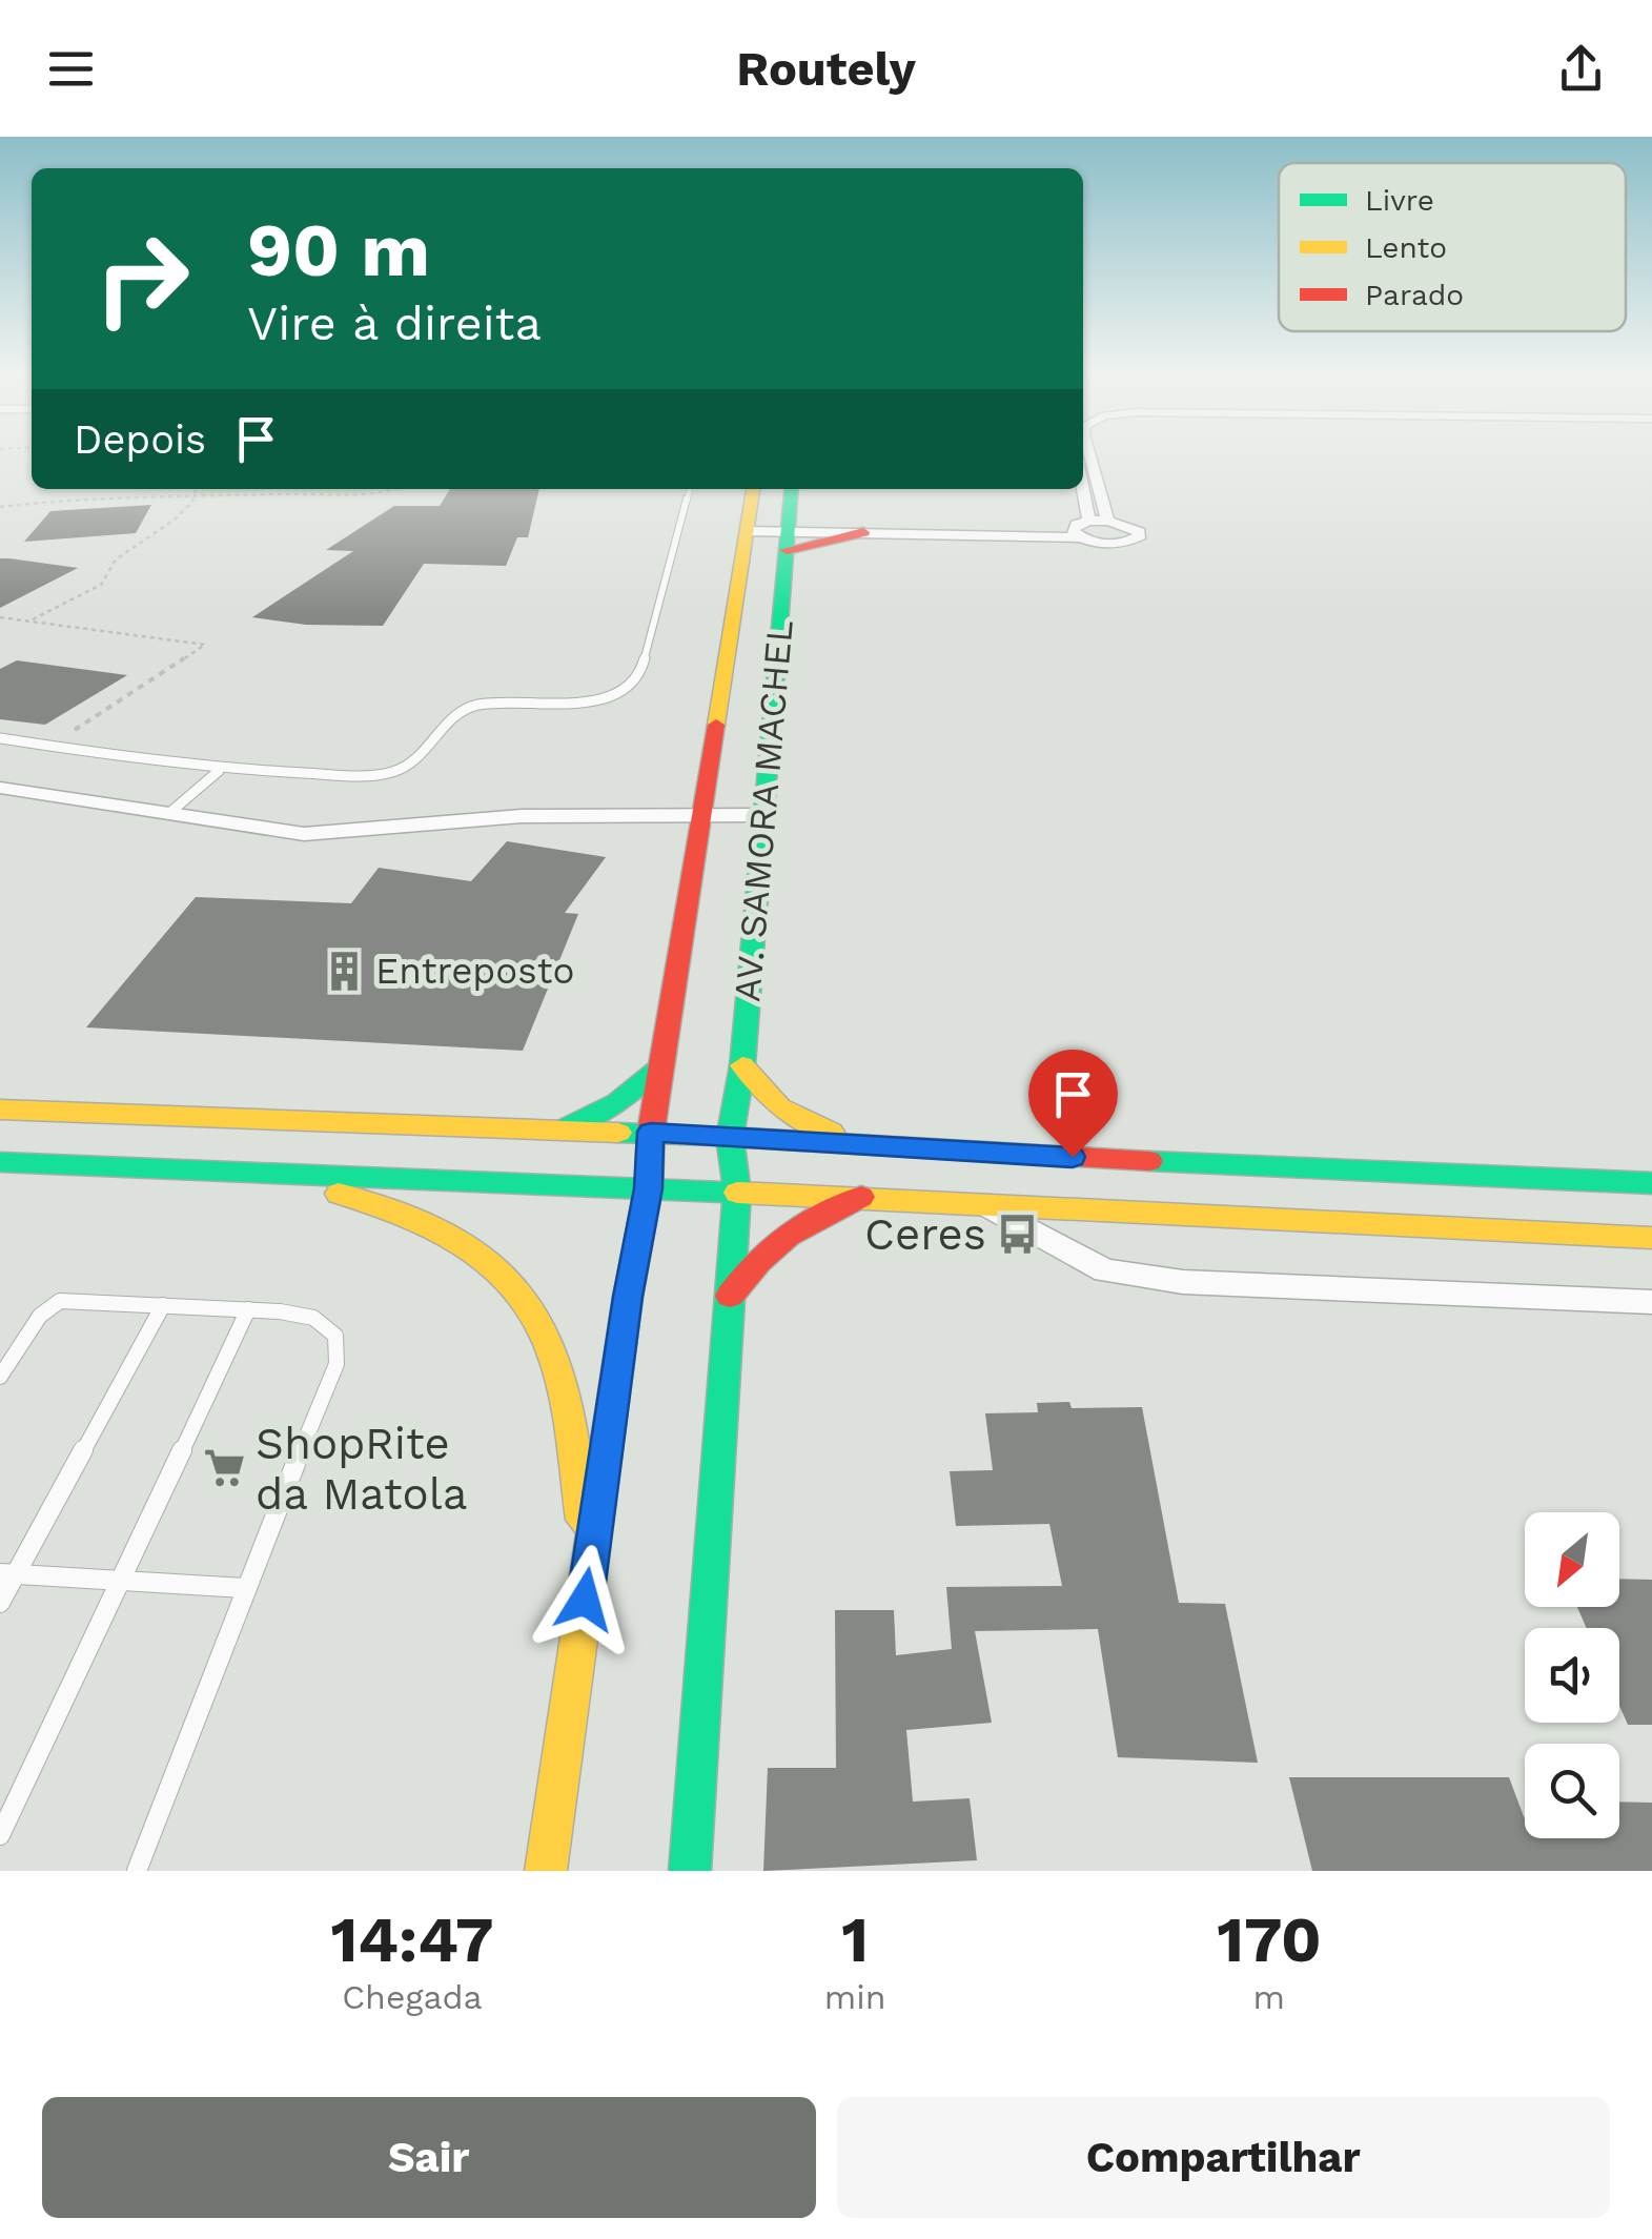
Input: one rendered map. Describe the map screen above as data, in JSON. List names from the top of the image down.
{
  "streets": {
    "main road": ["AV. SAMORA MACHEL"]
  },
  "places": {
    "building": ["Entreposto"],
    "bus stop": ["Ceres"],
    "supermarket": ["ShopRite da Matola"]
  },
  "legend": ["Livre", "Lento", "Parado"],
  "north": "bottom left",
  "page": {
    "header": "Routely",
    "turn": ["90 m", "Vire à direita"],
    "then": "Depois",
    "eta": [
      "14:47",
      "Chegada",
      "1",
      "min",
      "170",
      "m"
    ],
    "buttons": ["Sair", "Compartilhar"]
  }
}
